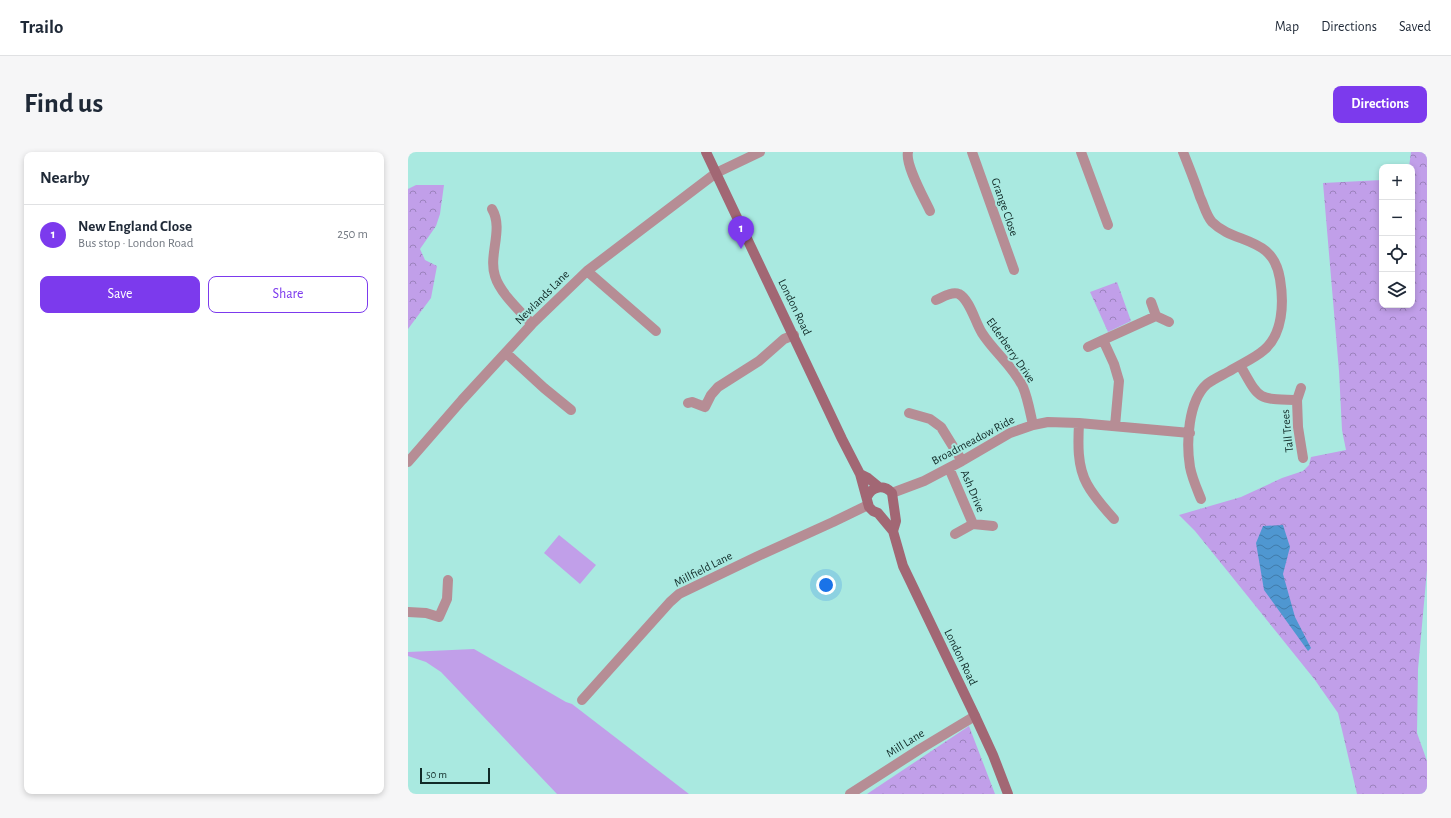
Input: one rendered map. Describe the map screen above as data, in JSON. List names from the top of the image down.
{
  "streets": {
    "main road": ["London Road"],
    "street": [
      "Grange Close",
      "Newlands Lane",
      "Elderberry Drive",
      "Tall Trees",
      "Broadmeadow Ride",
      "Ash Drive",
      "Millfield Lane",
      "Mill Lane"
    ]
  },
  "crossings": [
    ["Newlands Lane", "London Road"],
    ["London Road", "Broadmeadow Ride"],
    ["London Road", "Millfield Lane"],
    ["London Road", "Mill Lane"],
    ["Elderberry Drive", "Broadmeadow Ride"],
    ["Broadmeadow Ride", "Ash Drive"],
    ["Broadmeadow Ride", "Millfield Lane"]
  ],
  "scale_bar": "50 m",
  "page": {
    "header": "Trailo",
    "nav": ["Map", "Directions", "Saved"],
    "buttons": [
      "Directions",
      ["Save", "Share"]
    ],
    "title": "Find us",
    "heading": "Nearby",
    "map_buttons": ["+", "−"],
    "list": [
      {
        "mark": "1",
        "name": "New England Close",
        "note": "Bus stop · London Road",
        "value": "250 m"
      }
    ],
    "pins": "1",
    "scale": "50 m"
  }
}
